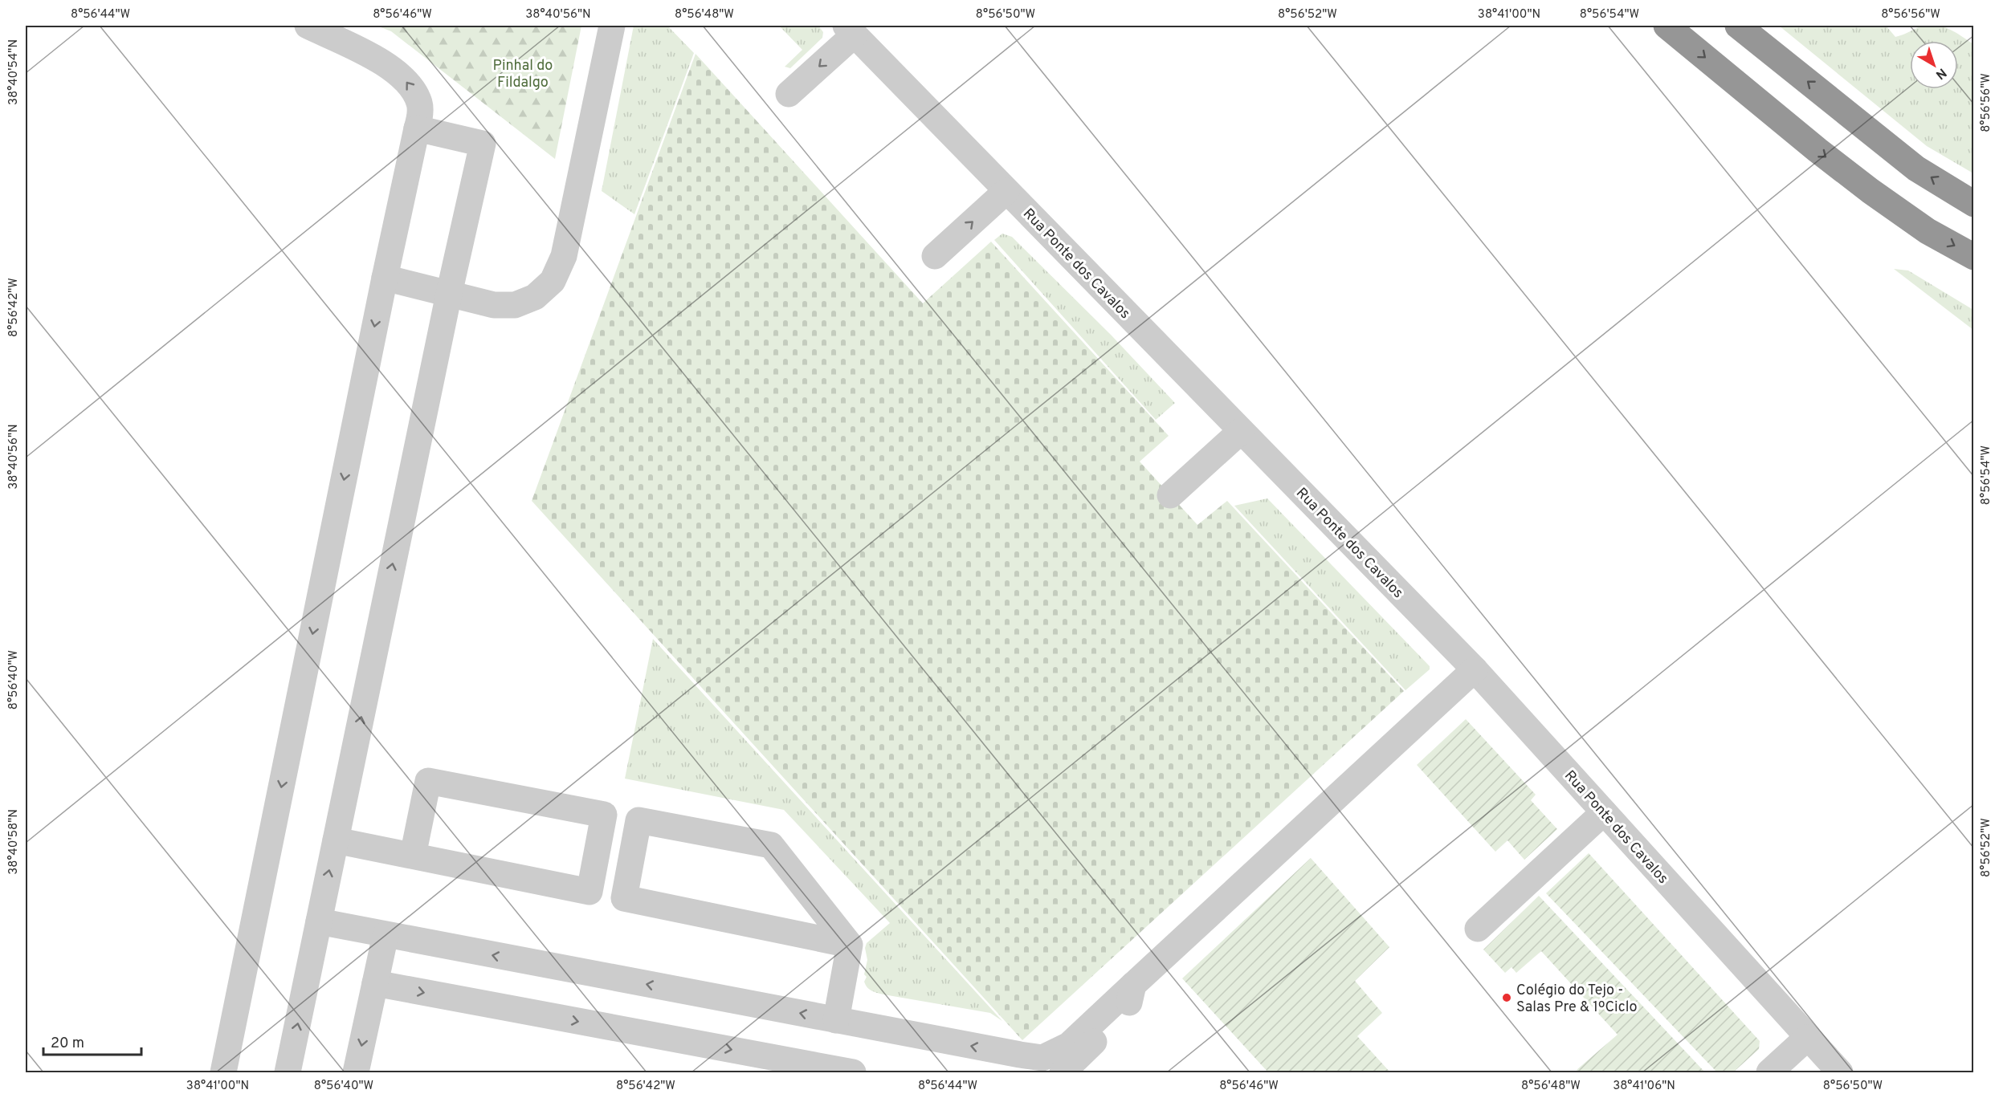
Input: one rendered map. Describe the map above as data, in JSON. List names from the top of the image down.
{
  "streets": {
    "street": ["Rua Ponte dos Cavalos"]
  },
  "parks": ["Pinhal do Fildalgo"],
  "places": ["Colégio do Tejo - Salas Pre & 1ºCiclo"],
  "scale_bar": "20 m",
  "north": "bottom right",
  "coordinates": [
    "8°56'44\"W",
    "8°56'46\"W",
    "38°40'56\"N",
    "8°56'48\"W",
    "8°56'50\"W",
    "8°56'52\"W",
    "38°41'00\"N",
    "8°56'54\"W",
    "8°56'56\"W",
    "38°40'54\"N",
    "8°56'42\"W",
    "8°56'40\"W",
    "38°40'58\"N",
    "38°41'06\"N"
  ]
}
